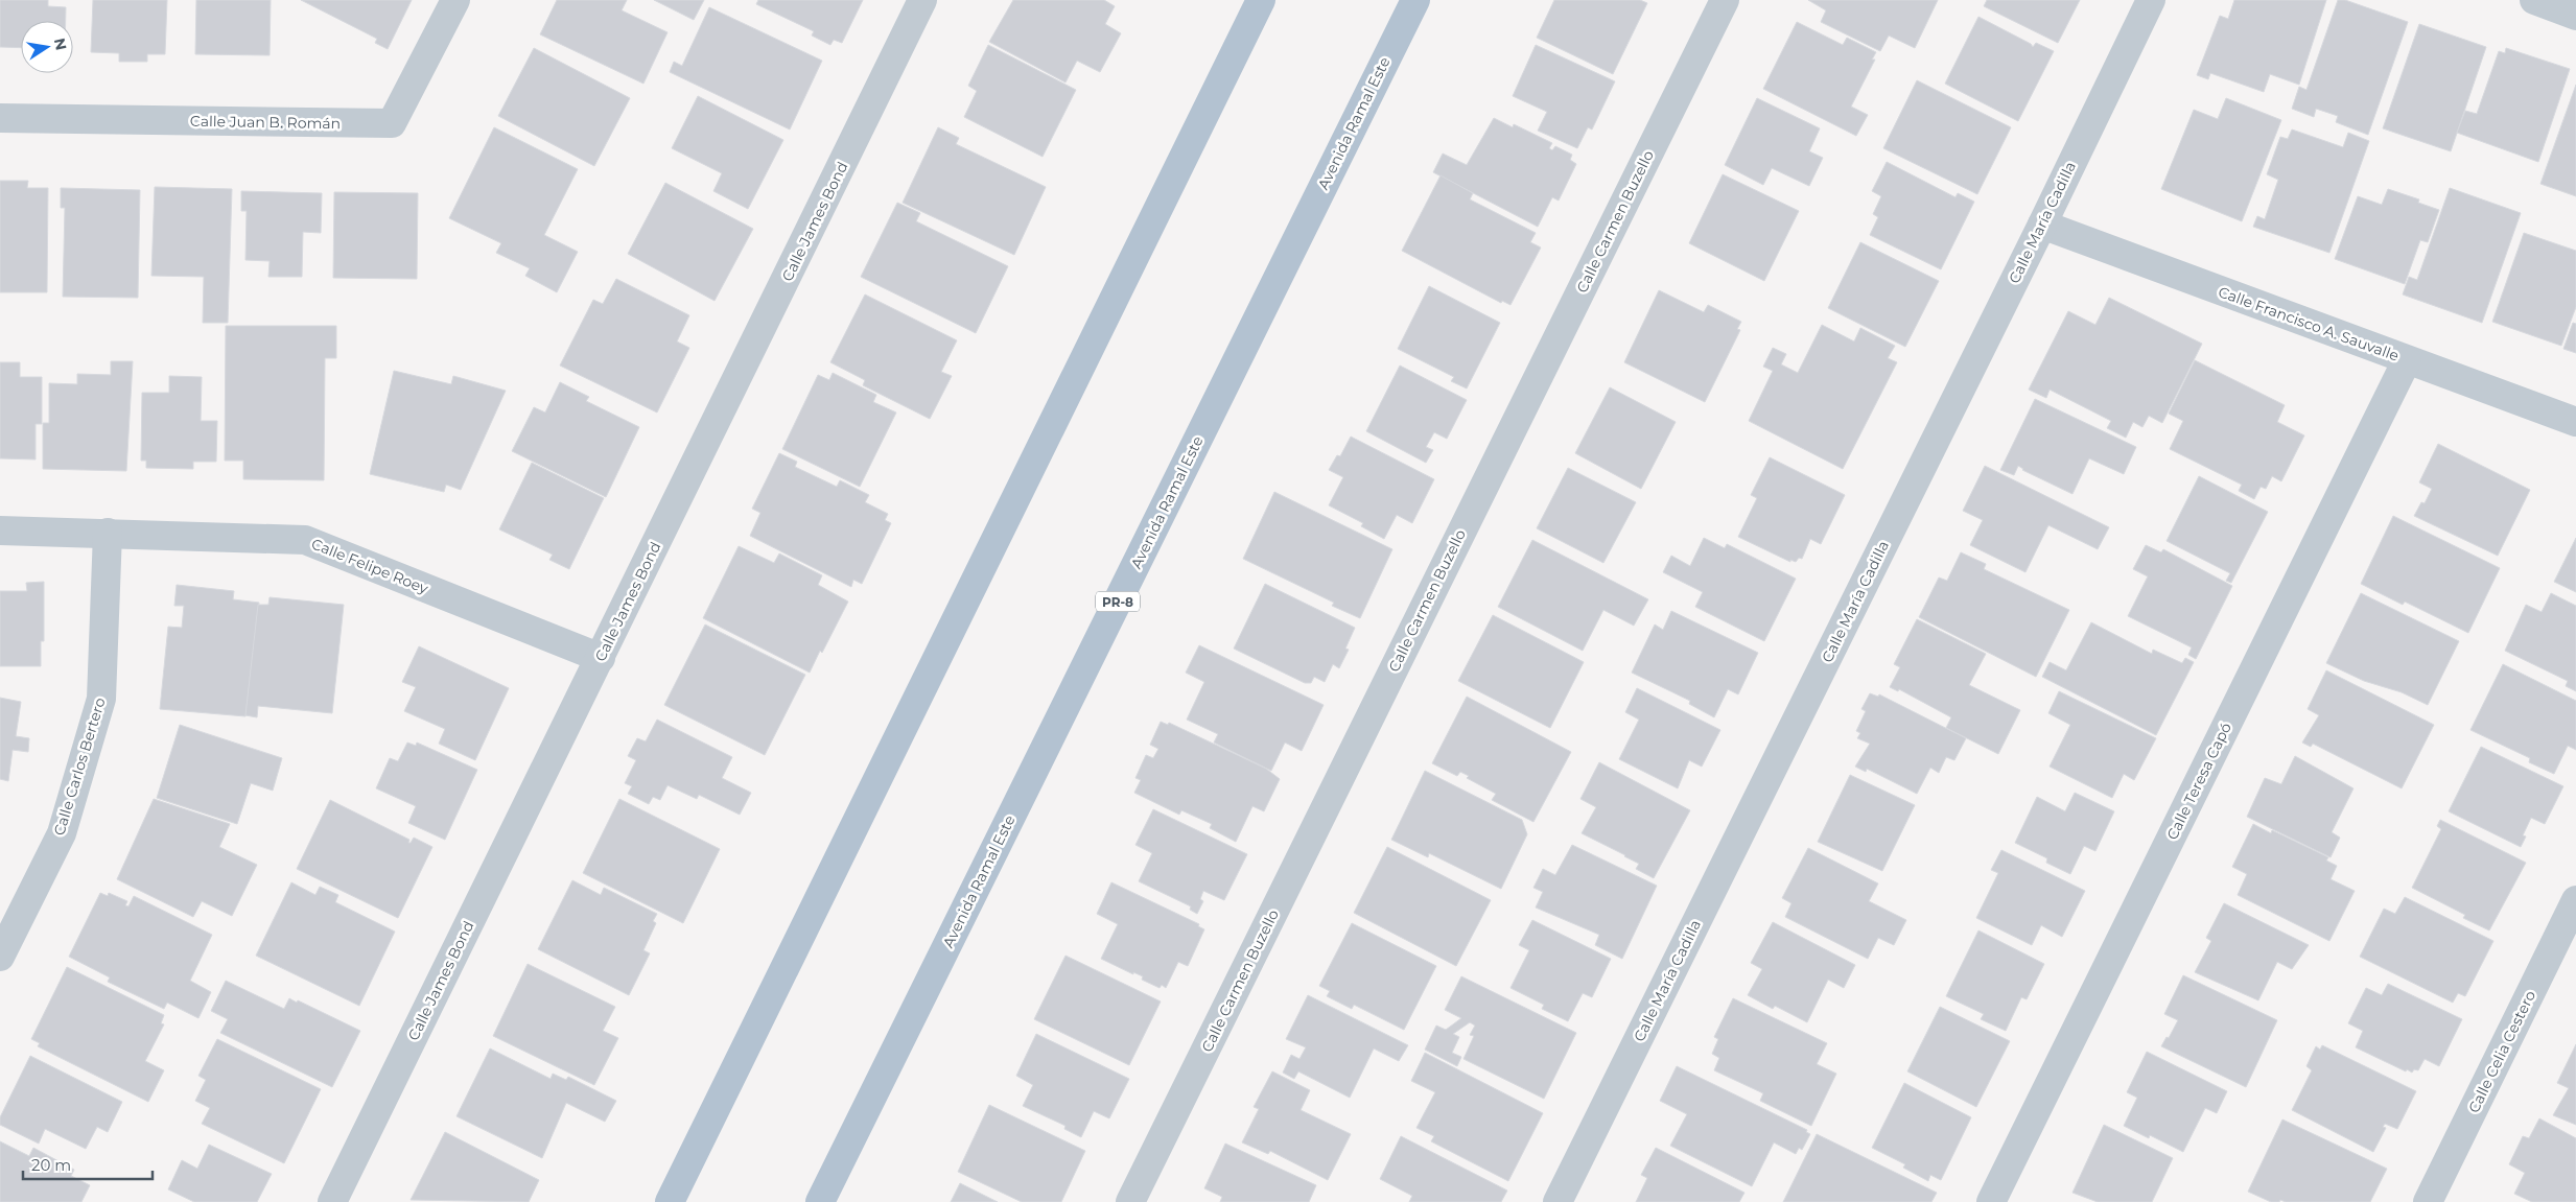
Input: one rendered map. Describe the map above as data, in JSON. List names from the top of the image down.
{
  "streets": {
    "main road": ["Avenida Ramal Este", "PR-8"],
    "street": [
      "Calle Juan B. Román",
      "Calle James Bond",
      "Calle Carmen Buzello",
      "Calle María Cadilla",
      "Calle Francisco A. Sauvalle",
      "Calle Felipe Roey",
      "Calle Carlos Bertero",
      "Calle Teresa Capó",
      "Calle Celia Cestero"
    ]
  },
  "crossings": [
    ["Calle James Bond", "Calle Felipe Roey"],
    ["Calle María Cadilla", "Calle Francisco A. Sauvalle"],
    ["Calle Francisco A. Sauvalle", "Calle Teresa Capó"],
    ["Calle Felipe Roey", "Calle Carlos Bertero"]
  ],
  "scale_bar": "20 m",
  "north": "right"
}
